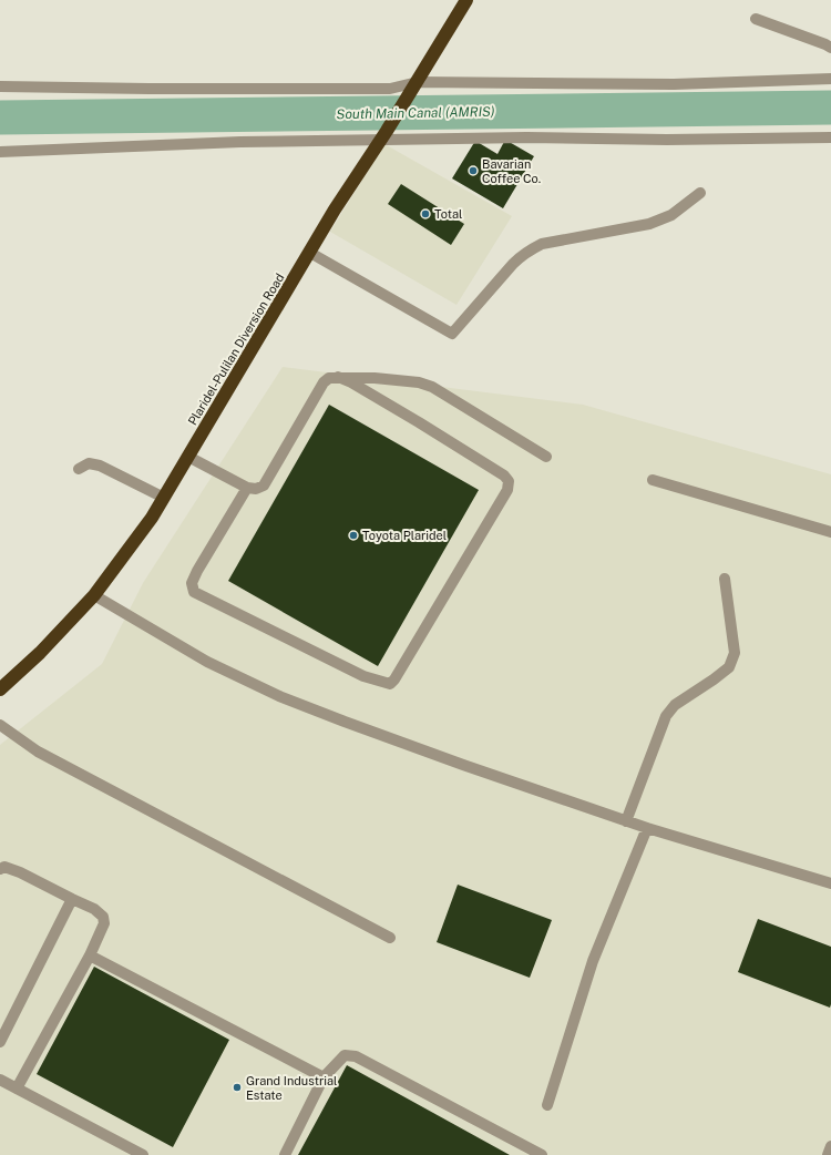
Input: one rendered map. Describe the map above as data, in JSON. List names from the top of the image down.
{
  "streets": {
    "highway": ["Plaridel-Pulilan Diversion Road"]
  },
  "water": ["South Main Canal (AMRIS)"],
  "places": [
    "Bavarian Coffee Co.",
    "Total",
    "Toyota Plaridel",
    "Grand Industrial Estate"
  ]
}
